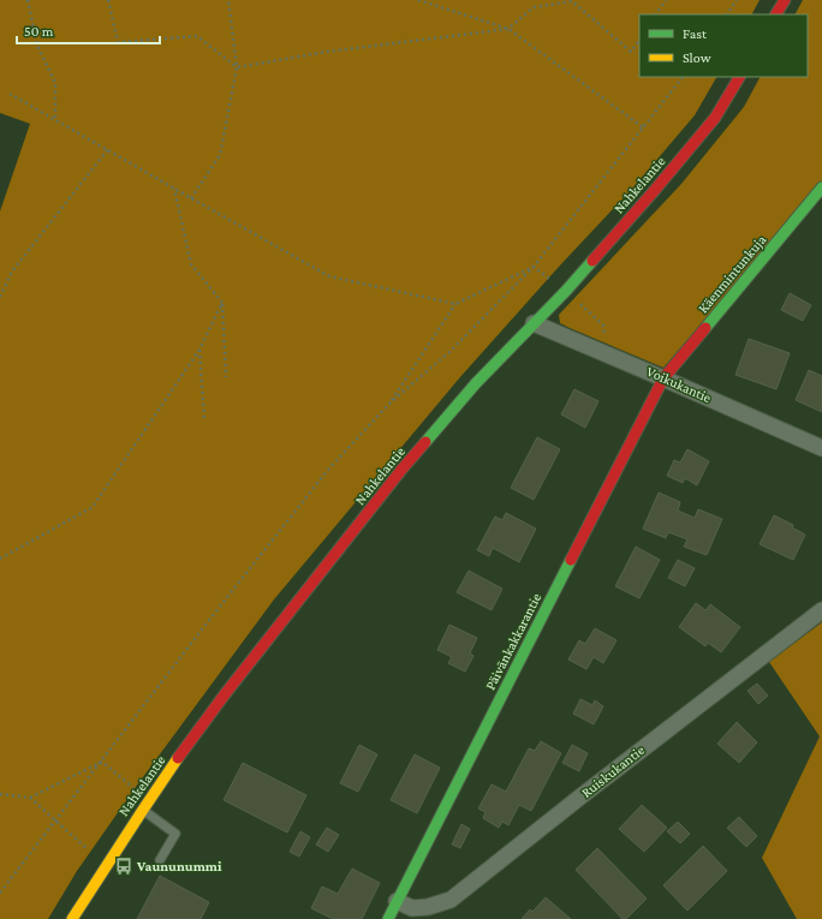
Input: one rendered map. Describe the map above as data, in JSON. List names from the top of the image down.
{
  "streets": {
    "main road": ["Nahkelantie", "Käenmintunkuja", "Päivänkakkarantie"],
    "street": ["Voikukantie", "Ruiskukantie"]
  },
  "crossings": [
    ["Nahkelantie", "Voikukantie"],
    ["Käenmintunkuja", "Voikukantie"],
    ["Käenmintunkuja", "Päivänkakkarantie"],
    ["Voikukantie", "Päivänkakkarantie"],
    ["Päivänkakkarantie", "Ruiskukantie"]
  ],
  "places": {
    "bus stop": ["Vaununummi"]
  },
  "legend": ["Fast", "Slow"],
  "scale_bar": "50 m"
}
